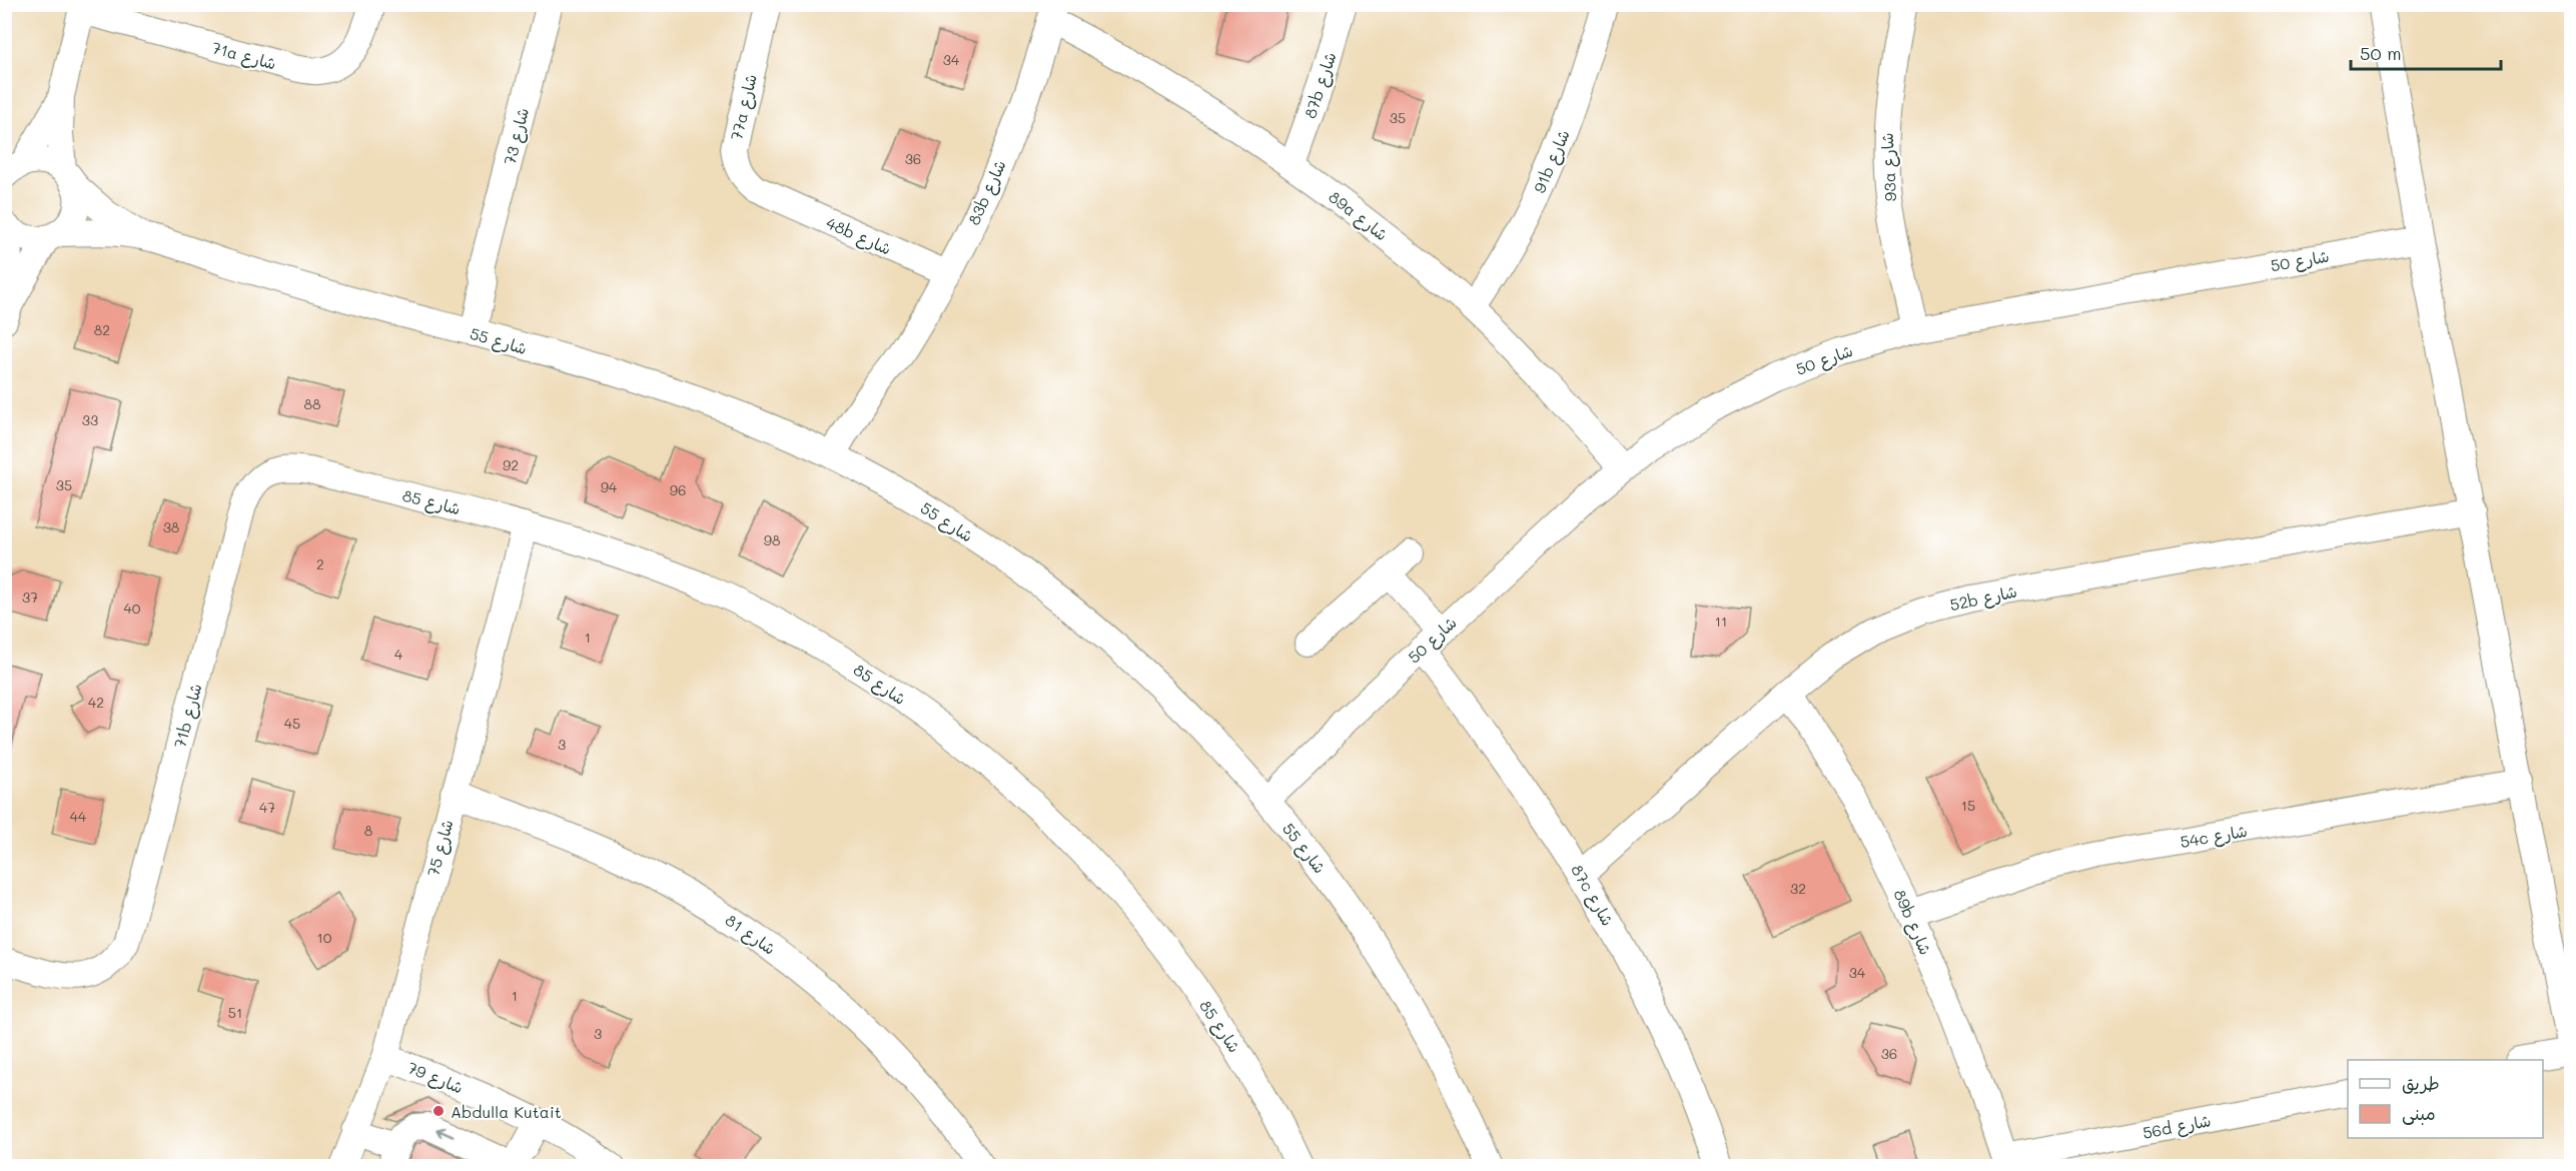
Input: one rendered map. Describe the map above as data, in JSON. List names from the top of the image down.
{
  "streets": {
    "street": [
      "71a شارع",
      "87b شارع",
      "77a شارع",
      "شارع 73",
      "91b شارع",
      "93a شارع",
      "83b شارع",
      "89a شارع",
      "48b شارع",
      "شارع 50",
      "شارع 55",
      "شارع 85",
      "52b شارع",
      "71b شارع",
      "54c شارع",
      "شارع 75",
      "87c شارع",
      "89b شارع",
      "شارع 81",
      "شارع 79",
      "56d شارع"
    ]
  },
  "crossings": [
    ["87b شارع", "89a شارع"],
    ["77a شارع", "48b شارع"],
    ["شارع 73", "شارع 55"],
    ["91b شارع", "89a شارع"],
    ["93a شارع", "شارع 50"],
    ["83b شارع", "89a شارع"],
    ["83b شارع", "48b شارع"],
    ["83b شارع", "شارع 55"],
    ["89a شارع", "شارع 50"],
    ["شارع 50", "شارع 55"],
    ["شارع 50", "87c شارع"],
    ["شارع 85", "71b شارع"],
    ["شارع 85", "شارع 75"],
    ["52b شارع", "87c شارع"],
    ["52b شارع", "89b شارع"],
    ["54c شارع", "89b شارع"],
    ["شارع 75", "شارع 81"],
    ["شارع 75", "شارع 79"],
    ["89b شارع", "56d شارع"]
  ],
  "places": ["Abdulla Kutait"],
  "house_numbers": [
    "34",
    "35",
    "36",
    "82",
    "88",
    "33",
    "92",
    "35",
    "94",
    "96",
    "38",
    "98",
    "2",
    "37",
    "40",
    "11",
    "1",
    "4",
    "42",
    "45",
    "3",
    "15",
    "47",
    "44",
    "8",
    "32",
    "10",
    "34",
    "1",
    "51",
    "3",
    "36"
  ],
  "legend": ["طريق", "مبنى"],
  "scale_bar": "50 m"
}
